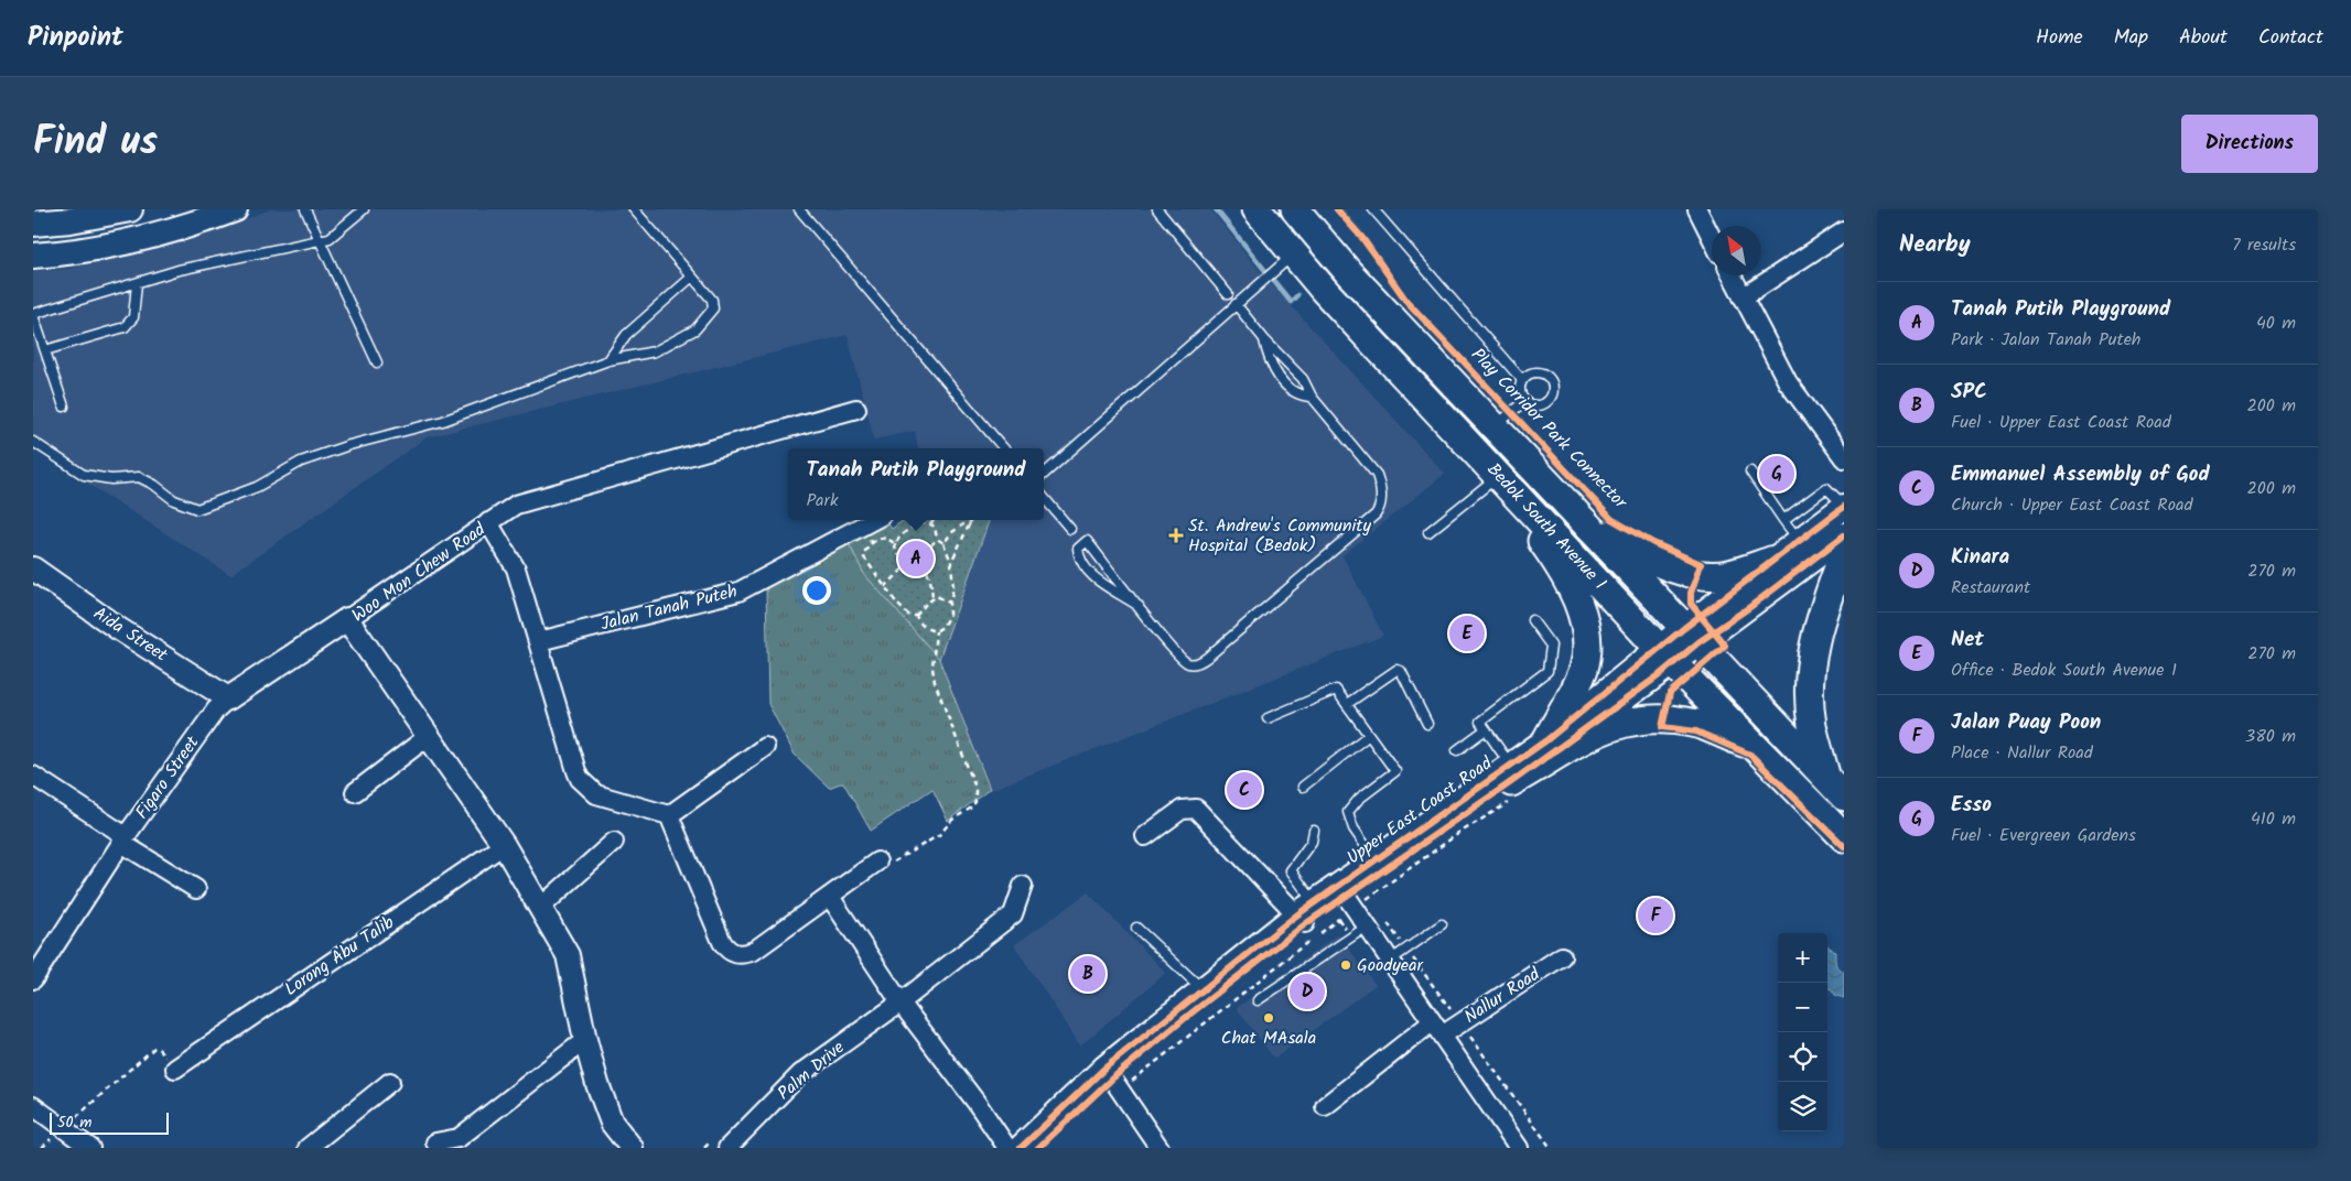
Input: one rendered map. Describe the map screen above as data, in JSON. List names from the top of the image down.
{
  "streets": {
    "main road": ["Bedok South Avenue 1", "Upper East Coast Road"],
    "street": [
      "Woo Mon Chew Road",
      "Jalan Tanah Puteh",
      "Aida Street",
      "Figaro Street",
      "Lorong Abu Talib",
      "Nallur Road",
      "Palm Drive"
    ],
    "cycle path": ["Play Corridor Park Connector"]
  },
  "crossings": [
    ["Bedok South Avenue 1", "Upper East Coast Road"],
    ["Woo Mon Chew Road", "Figaro Street"],
    ["Woo Mon Chew Road", "Lorong Abu Talib"],
    ["Aida Street", "Figaro Street"]
  ],
  "places": {
    "health": ["St. Andrew's Community Hospital (Bedok)"],
    "other": ["Goodyear", "Chat MAsala"]
  },
  "scale_bar": "50 m",
  "north": "top left",
  "page": {
    "header": "Pinpoint",
    "nav": [
      "Home",
      "Map",
      "About",
      "Contact"
    ],
    "title": "Find us",
    "buttons": "Directions",
    "heading": ["Nearby", "7 results"],
    "list": [
      {
        "mark": "A",
        "name": "Tanah Putih Playground",
        "note": "Park · Jalan Tanah Puteh",
        "value": "40 m"
      },
      {
        "mark": "B",
        "name": "SPC",
        "note": "Fuel · Upper East Coast Road",
        "value": "200 m"
      },
      {
        "mark": "C",
        "name": "Emmanuel Assembly of God",
        "note": "Church · Upper East Coast Road",
        "value": "200 m"
      },
      {
        "mark": "D",
        "name": "Kinara",
        "note": "Restaurant",
        "value": "270 m"
      },
      {
        "mark": "E",
        "name": "Net",
        "note": "Office · Bedok South Avenue 1",
        "value": "270 m"
      },
      {
        "mark": "F",
        "name": "Jalan Puay Poon",
        "note": "Place · Nallur Road",
        "value": "380 m"
      },
      {
        "mark": "G",
        "name": "Esso",
        "note": "Fuel · Evergreen Gardens",
        "value": "410 m"
      }
    ],
    "popup": ["Tanah Putih Playground", "Park"],
    "pins": [
      "G",
      "A",
      "E",
      "C",
      "F",
      "B",
      "D"
    ],
    "map_buttons": ["+", "−"],
    "scale": "50 m"
  }
}
